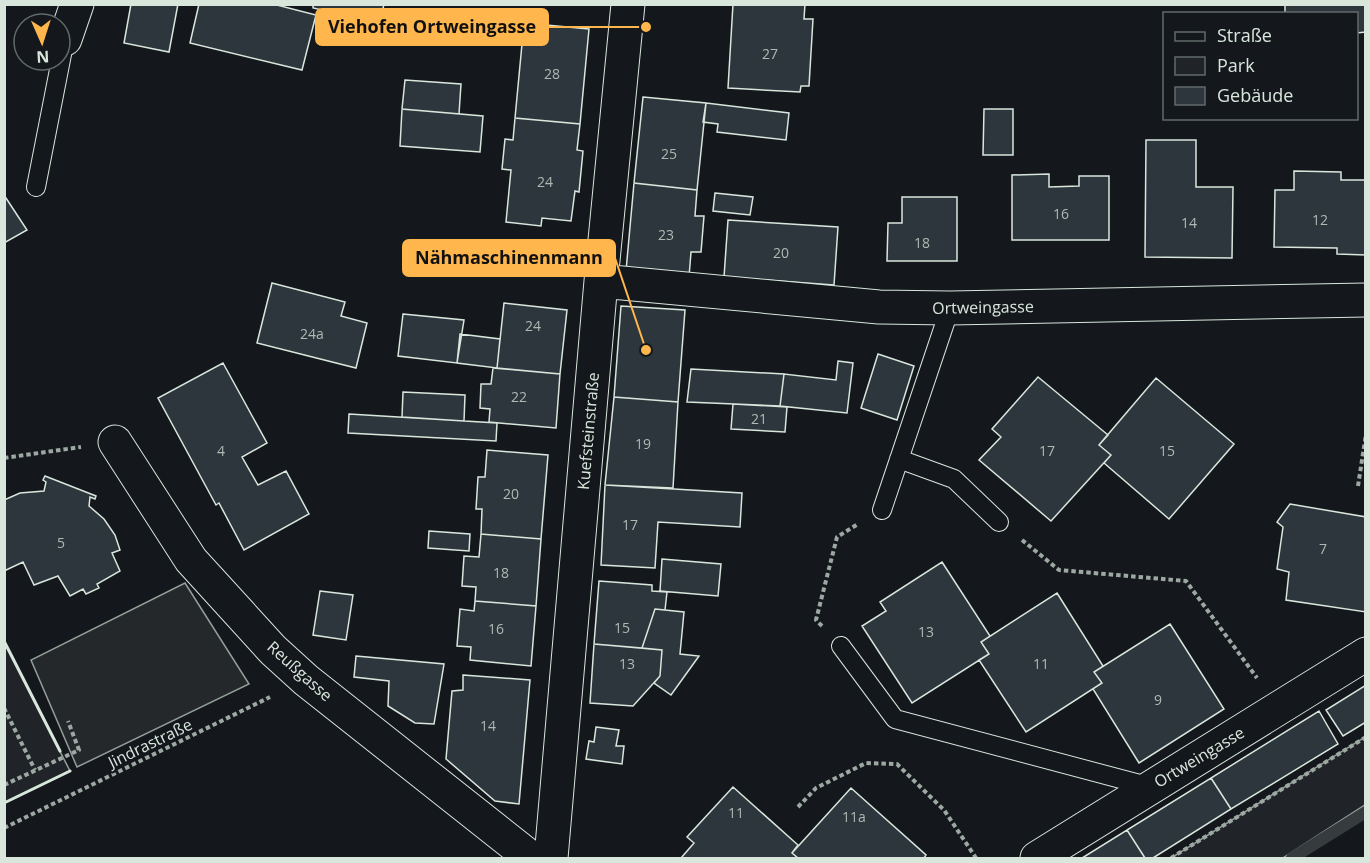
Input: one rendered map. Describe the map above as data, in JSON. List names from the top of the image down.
{
  "streets": {
    "street": ["Ortweingasse", "Kuefsteinstraße", "Reußgasse"],
    "path": ["Jindrastraße"]
  },
  "crossings": [
    ["Ortweingasse", "Kuefsteinstraße"],
    ["Reußgasse", "Jindrastraße"]
  ],
  "places": ["Viehofen Ortweingasse", "Nähmaschinenmann"],
  "house_numbers": [
    "27",
    "28",
    "25",
    "24",
    "16",
    "12",
    "14",
    "23",
    "18",
    "20",
    "24",
    "24a",
    "22",
    "21",
    "19",
    "4",
    "17",
    "15",
    "20",
    "17",
    "5",
    "7",
    "18",
    "15",
    "16",
    "13",
    "13",
    "11",
    "9",
    "14",
    "11",
    "11a"
  ],
  "legend": ["Straße", "Park", "Gebäude"],
  "north": "bottom"
}
